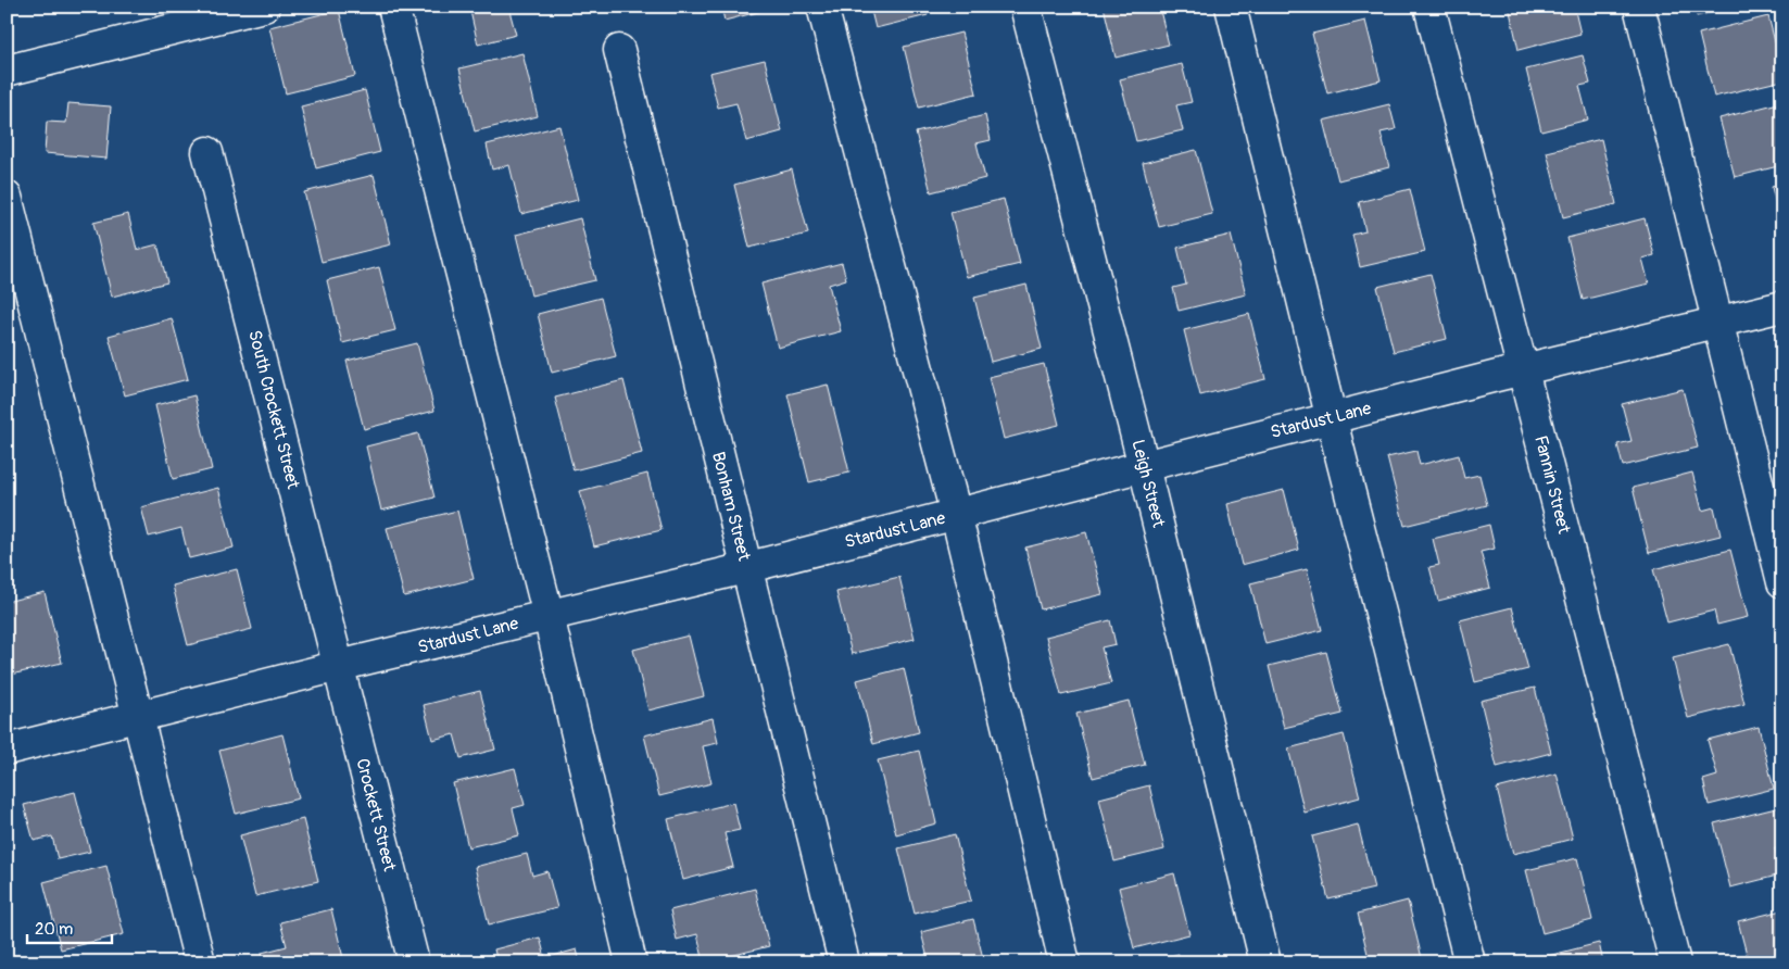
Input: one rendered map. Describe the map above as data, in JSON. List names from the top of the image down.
{
  "streets": {
    "street": [
      "South Crockett Street",
      "Stardust Lane",
      "Leigh Street",
      "Fannin Street",
      "Bonham Street",
      "Crockett Street"
    ]
  },
  "crossings": [
    ["South Crockett Street", "Stardust Lane"],
    ["South Crockett Street", "Crockett Street"],
    ["Stardust Lane", "Leigh Street"],
    ["Stardust Lane", "Fannin Street"],
    ["Stardust Lane", "Bonham Street"],
    ["Stardust Lane", "Crockett Street"]
  ],
  "scale_bar": "20 m"
}
